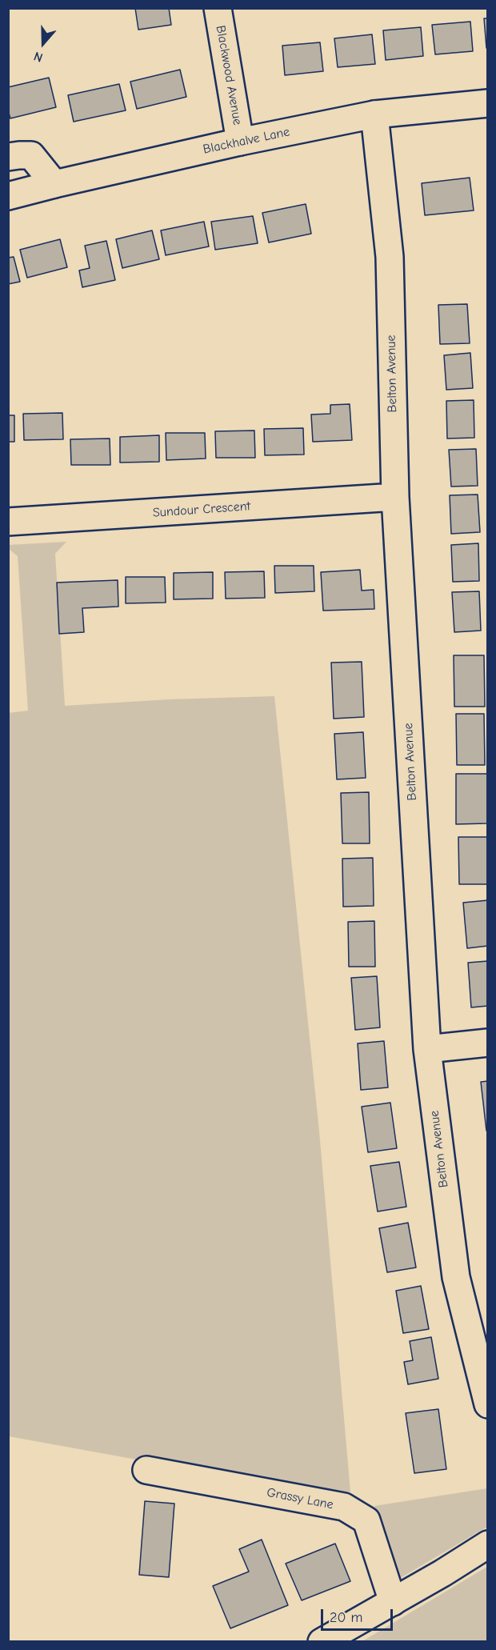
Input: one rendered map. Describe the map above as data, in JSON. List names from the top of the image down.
{
  "streets": {
    "main road": [
      "Blackwood Avenue",
      "Blackhalve Lane",
      "Belton Avenue",
      "Sundour Crescent",
      "Grassy Lane"
    ]
  },
  "crossings": [
    ["Blackwood Avenue", "Blackhalve Lane"],
    ["Blackhalve Lane", "Belton Avenue"],
    ["Belton Avenue", "Sundour Crescent"]
  ],
  "scale_bar": "20 m",
  "north": "bottom"
}
